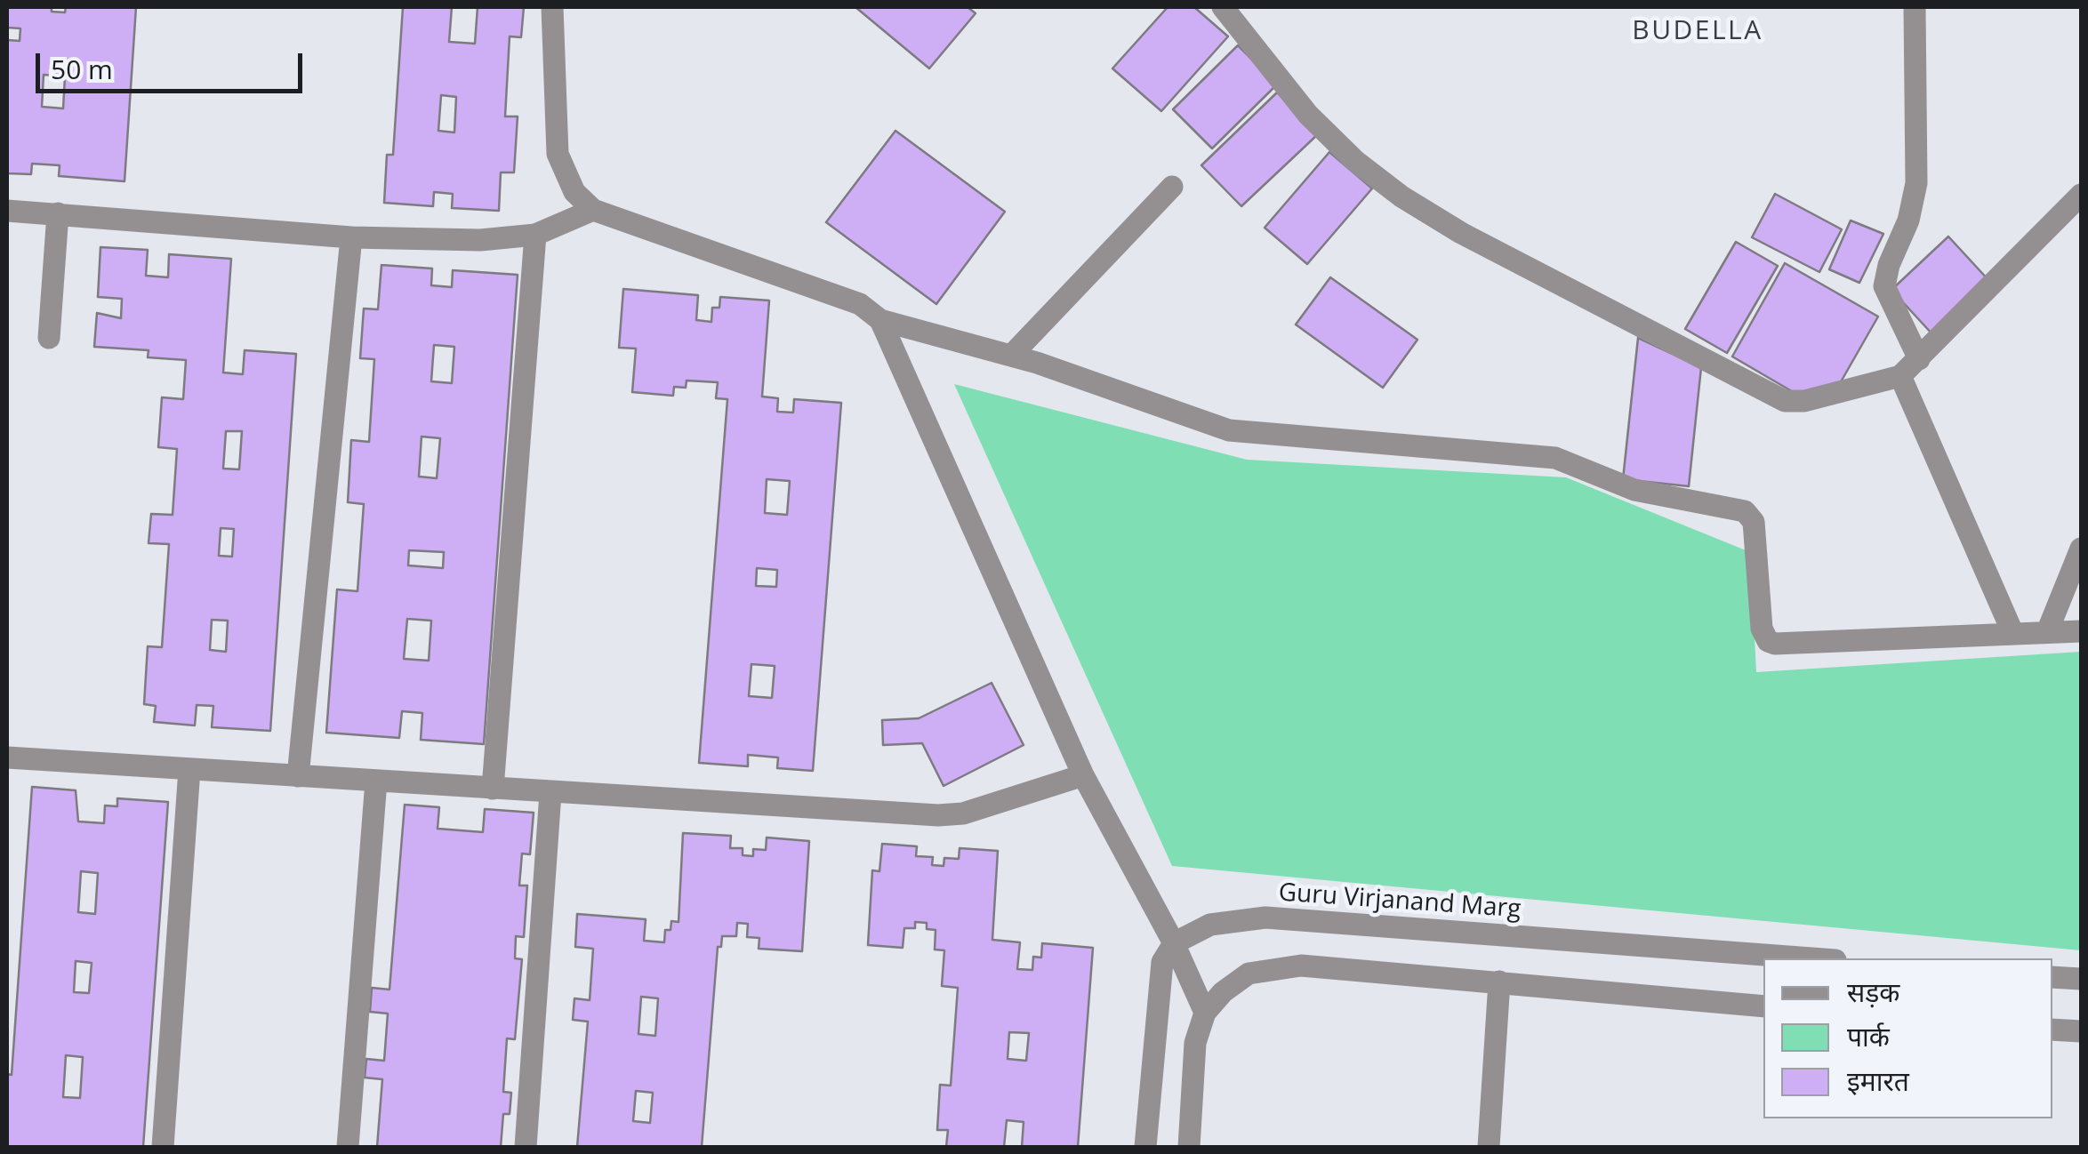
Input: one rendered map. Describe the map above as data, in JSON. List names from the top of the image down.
{
  "streets": {
    "street": ["Guru Virjanand Marg"]
  },
  "districts": ["BUDELLA"],
  "legend": ["सड़क", "पार्क", "इमारत"],
  "scale_bar": "50 m"
}
